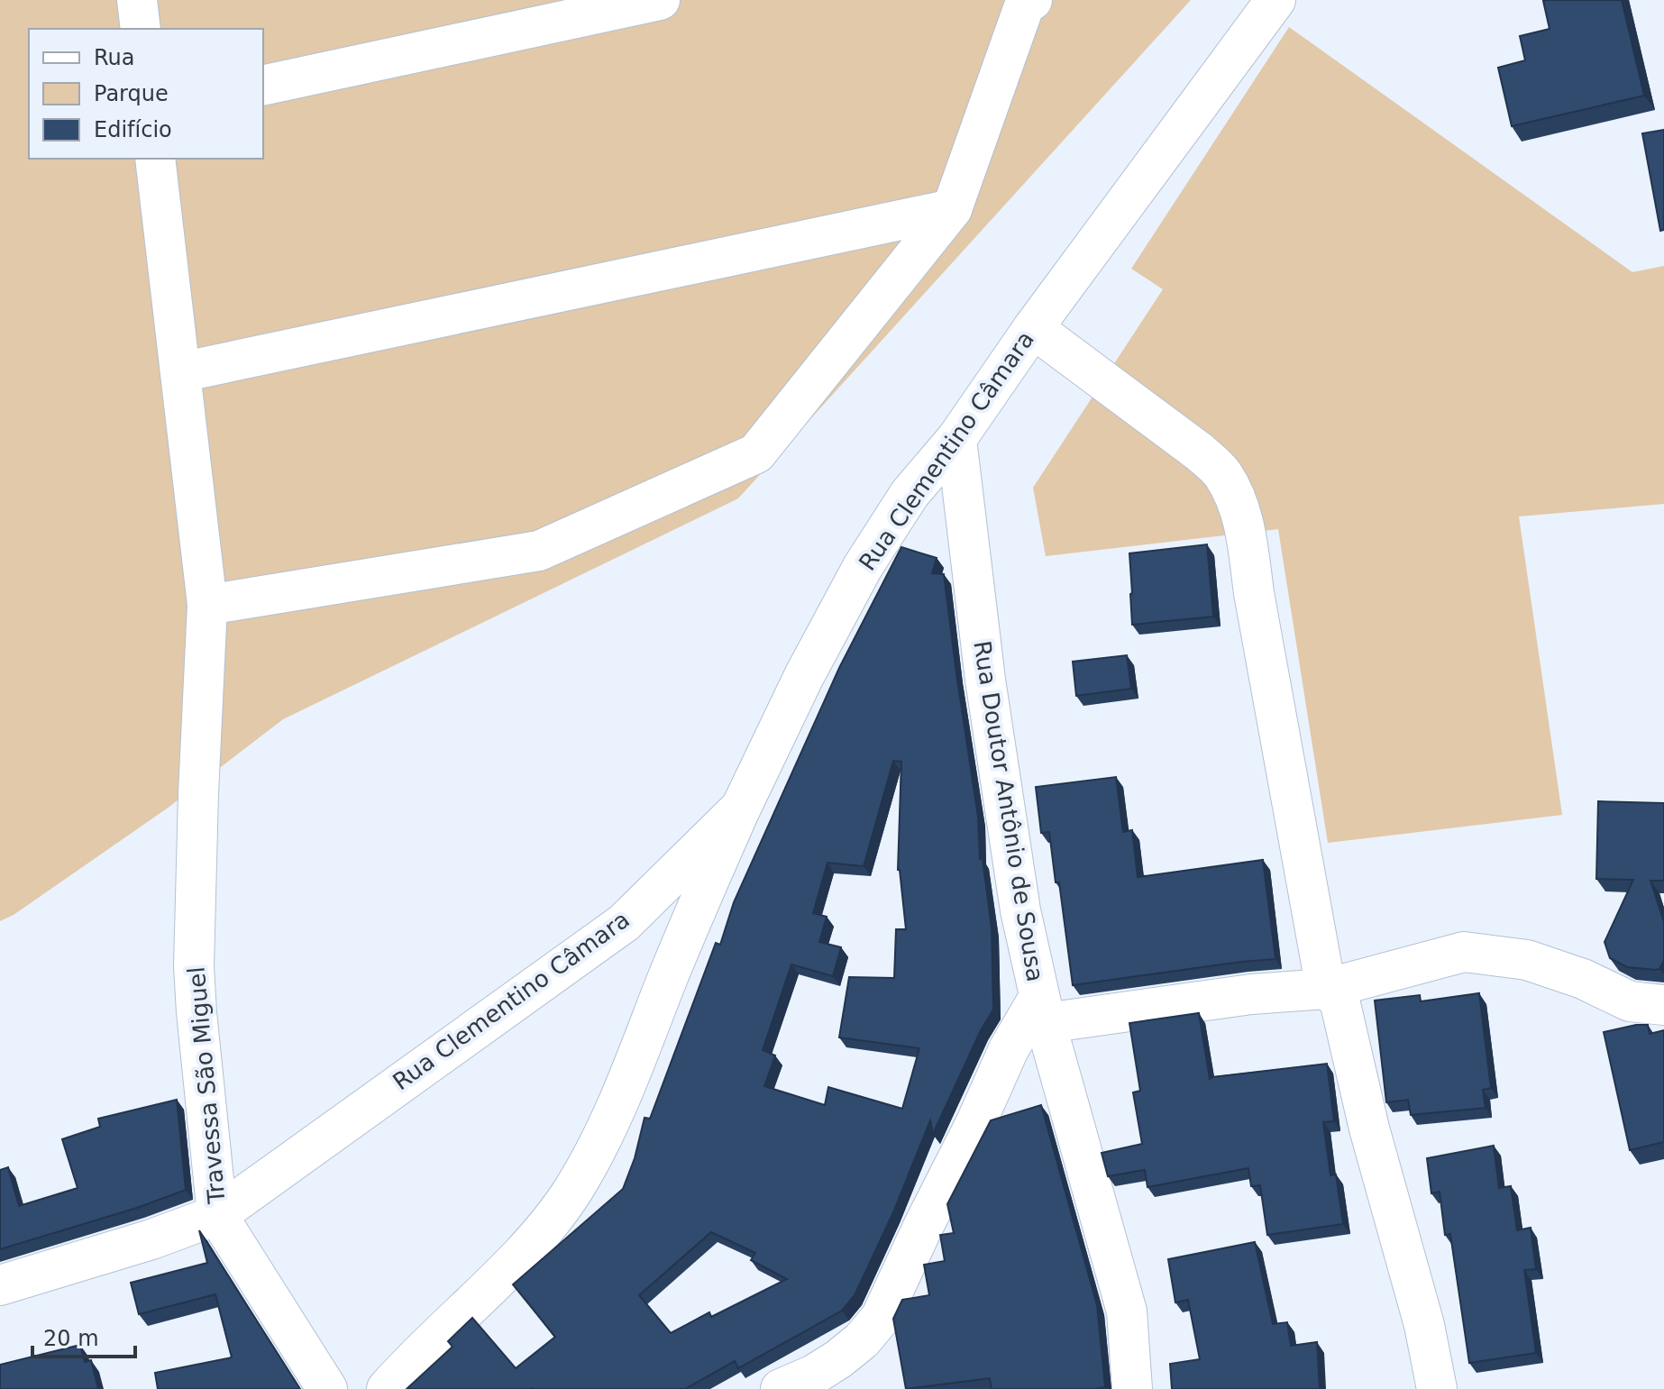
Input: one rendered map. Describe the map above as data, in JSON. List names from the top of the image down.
{
  "streets": {
    "street": ["Rua Clementino Câmara", "Rua Doutor Antônio de Sousa", "Travessa São Miguel"]
  },
  "crossings": [
    ["Rua Clementino Câmara", "Rua Doutor Antônio de Sousa"],
    ["Rua Clementino Câmara", "Travessa São Miguel"]
  ],
  "legend": ["Rua", "Parque", "Edifício"],
  "scale_bar": "20 m"
}
